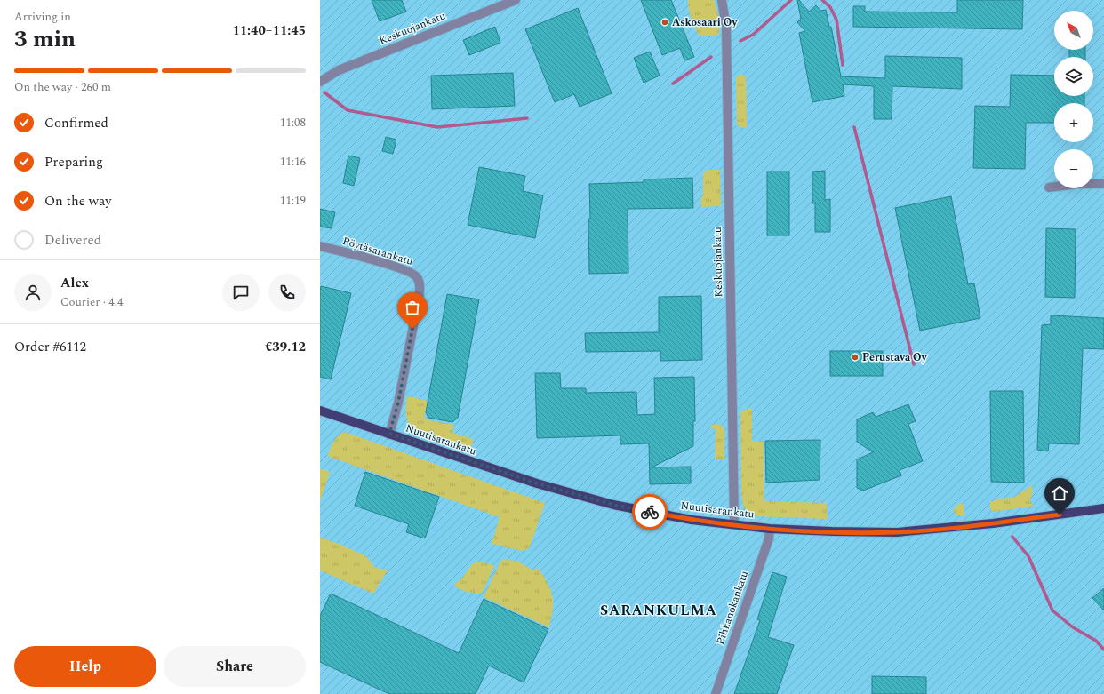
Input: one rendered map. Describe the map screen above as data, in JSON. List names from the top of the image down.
{
  "streets": {
    "main road": ["Nuutisarankatu"],
    "street": ["Keskuojankatu", "Pöytäsarankatu", "Pihkanokankatu"]
  },
  "crossings": [
    ["Keskuojankatu", "Nuutisarankatu"],
    ["Pöytäsarankatu", "Nuutisarankatu"],
    ["Nuutisarankatu", "Pihkanokankatu"]
  ],
  "districts": ["SARANKULMA"],
  "places": ["Askosaari Oy", "Perustava Oy"],
  "north": "top left",
  "page": {
    "heading": ["3 min", "Arriving in", "11:40–11:45"],
    "panel": [
      "Alex",
      "Courier · 4.4",
      "Order #6112",
      "€39.12"
    ],
    "map_buttons": ["+", "−"],
    "bar": "On the way · 260 m",
    "list": [
      ["Confirmed", "11:08"],
      ["Preparing", "11:16"],
      ["On the way", "11:19"],
      "Delivered"
    ],
    "buttons": ["Help", "Share"]
  }
}
